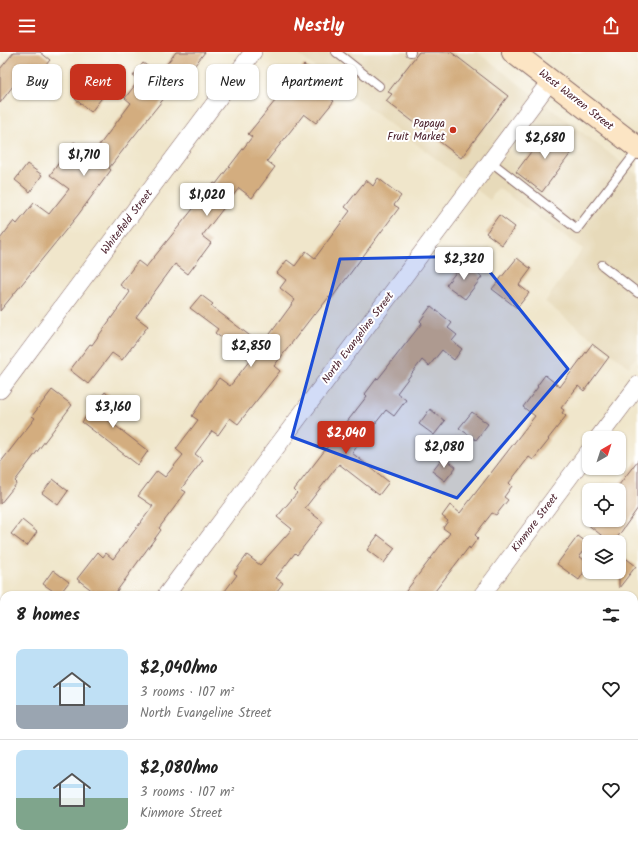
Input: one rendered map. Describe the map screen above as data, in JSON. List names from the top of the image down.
{
  "streets": {
    "main road": ["West Warren Street"],
    "street": ["Whitefield Street", "North Evangeline Street", "Kinmore Street"]
  },
  "crossings": [
    ["West Warren Street", "North Evangeline Street"]
  ],
  "places": ["Papaya Fruit Market"],
  "north": "top right",
  "page": {
    "header": "Nestly",
    "chip": [
      "Buy",
      "Rent",
      "Filters",
      "New",
      "Apartment"
    ],
    "price": [
      "$2,680",
      "$1,710",
      "$1,020",
      "$2,320",
      "$2,850",
      "$3,160",
      "$2,040",
      "$2,080"
    ],
    "heading": "8 homes",
    "list": [
      {
        "name": "$2,040/mo",
        "note": "3 rooms · 107 m² · North Evangeline Street"
      },
      {
        "name": "$2,080/mo",
        "note": "3 rooms · 107 m² · Kinmore Street"
      }
    ]
  }
}
